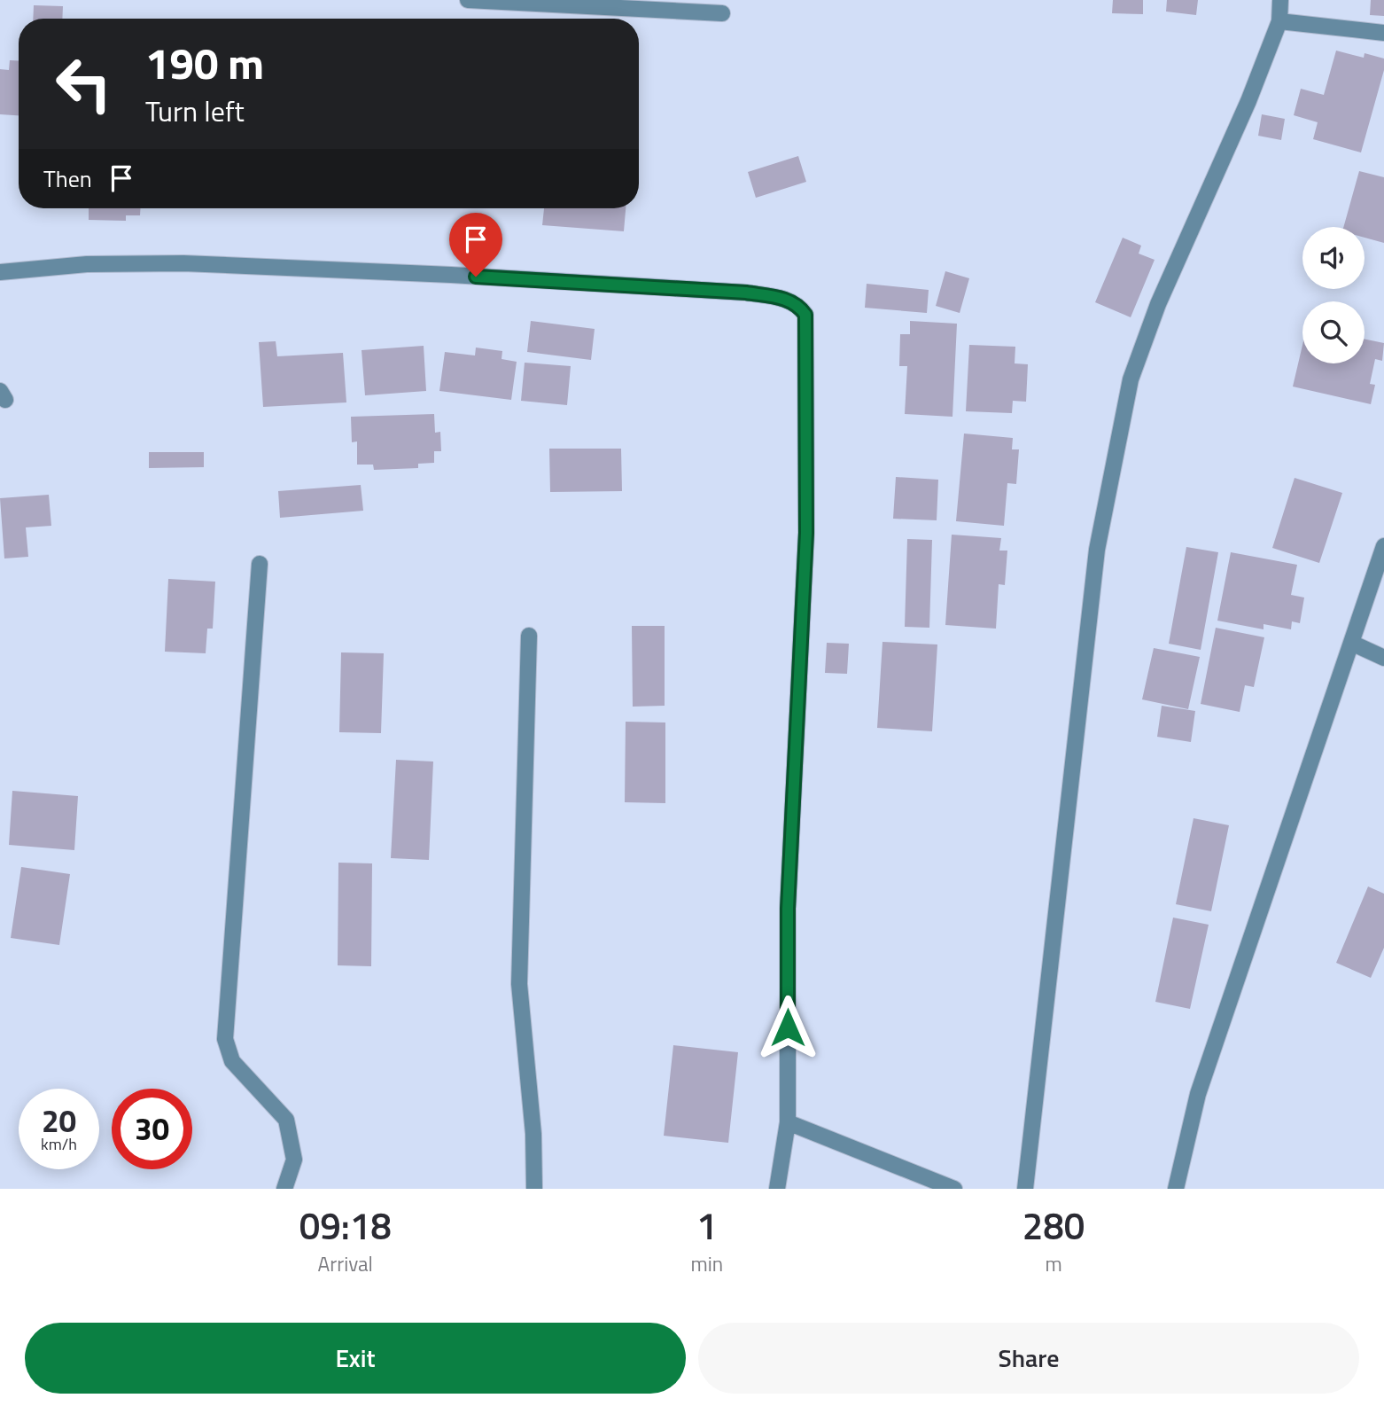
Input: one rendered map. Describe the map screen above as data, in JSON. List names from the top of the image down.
{
  "page": {
    "turn": ["190 m", "Turn left"],
    "then": "Then",
    "speed": "20 km/h",
    "limit": "30",
    "eta": [
      "09:18",
      "Arrival",
      "1",
      "min",
      "280",
      "m"
    ],
    "buttons": ["Exit", "Share"]
  }
}
